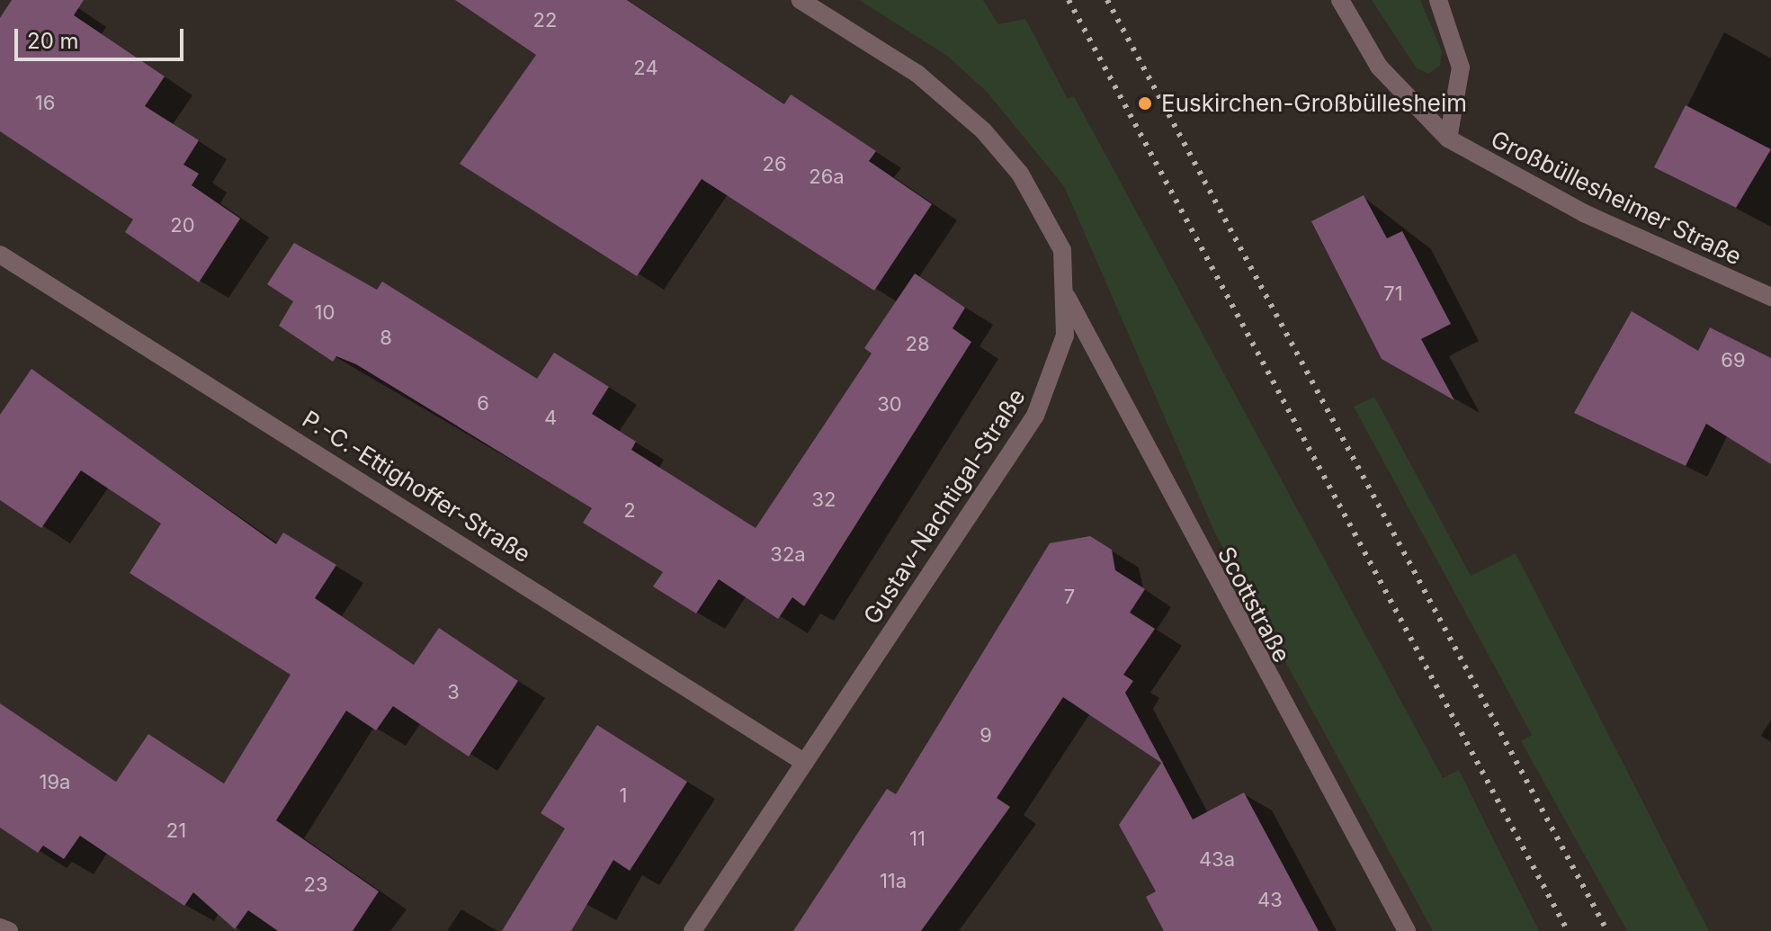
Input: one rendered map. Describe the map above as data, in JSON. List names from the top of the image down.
{
  "streets": {
    "street": [
      "Großbüllesheimer Straße",
      "P.-C.-Ettighoffer-Straße",
      "Gustav-Nachtigal-Straße",
      "Scottstraße"
    ]
  },
  "crossings": [
    ["P.-C.-Ettighoffer-Straße", "Gustav-Nachtigal-Straße"],
    ["Gustav-Nachtigal-Straße", "Scottstraße"]
  ],
  "places": ["Euskirchen-Großbüllesheim"],
  "house_numbers": [
    "22",
    "24",
    "16",
    "26",
    "26a",
    "20",
    "71",
    "10",
    "8",
    "28",
    "69",
    "6",
    "30",
    "4",
    "32",
    "2",
    "32a",
    "7",
    "3",
    "9",
    "19a",
    "1",
    "21",
    "11",
    "43a",
    "11a",
    "23",
    "43"
  ],
  "scale_bar": "20 m"
}
